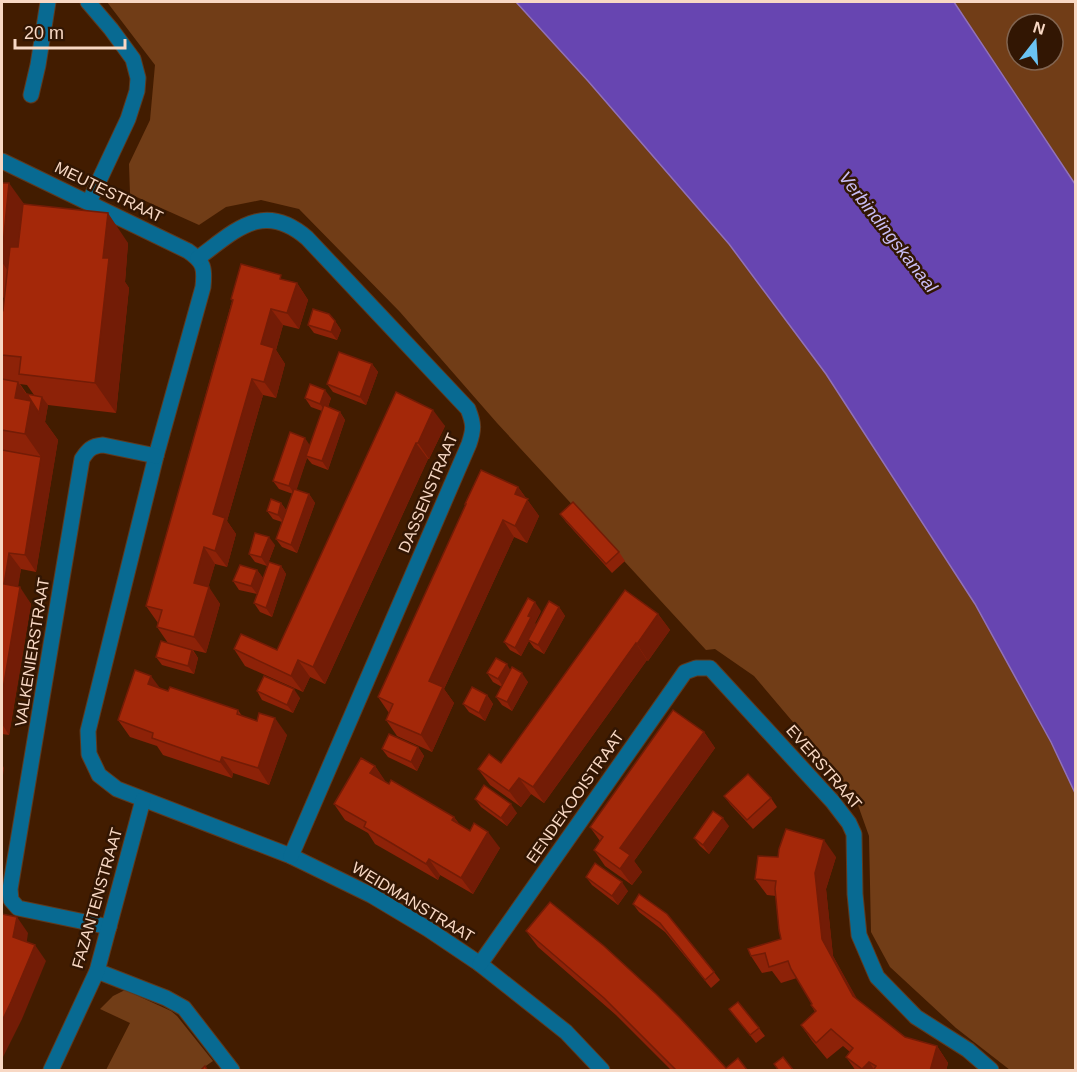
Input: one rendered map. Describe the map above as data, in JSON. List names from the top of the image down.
{
  "streets": {
    "street": [
      "MEUTESTRAAT",
      "DASSENSTRAAT",
      "VALKENIERSTRAAT",
      "EVERSTRAAT",
      "EENDEKOOISTRAAT",
      "FAZANTENSTRAAT",
      "WEIDMANSTRAAT"
    ]
  },
  "crossings": [
    ["MEUTESTRAAT", "DASSENSTRAAT"],
    ["DASSENSTRAAT", "WEIDMANSTRAAT"],
    ["VALKENIERSTRAAT", "FAZANTENSTRAAT"],
    ["EVERSTRAAT", "EENDEKOOISTRAAT"],
    ["EENDEKOOISTRAAT", "WEIDMANSTRAAT"],
    ["FAZANTENSTRAAT", "WEIDMANSTRAAT"]
  ],
  "water": ["Verbindingskanaal"],
  "scale_bar": "20 m",
  "north": "top"
}
